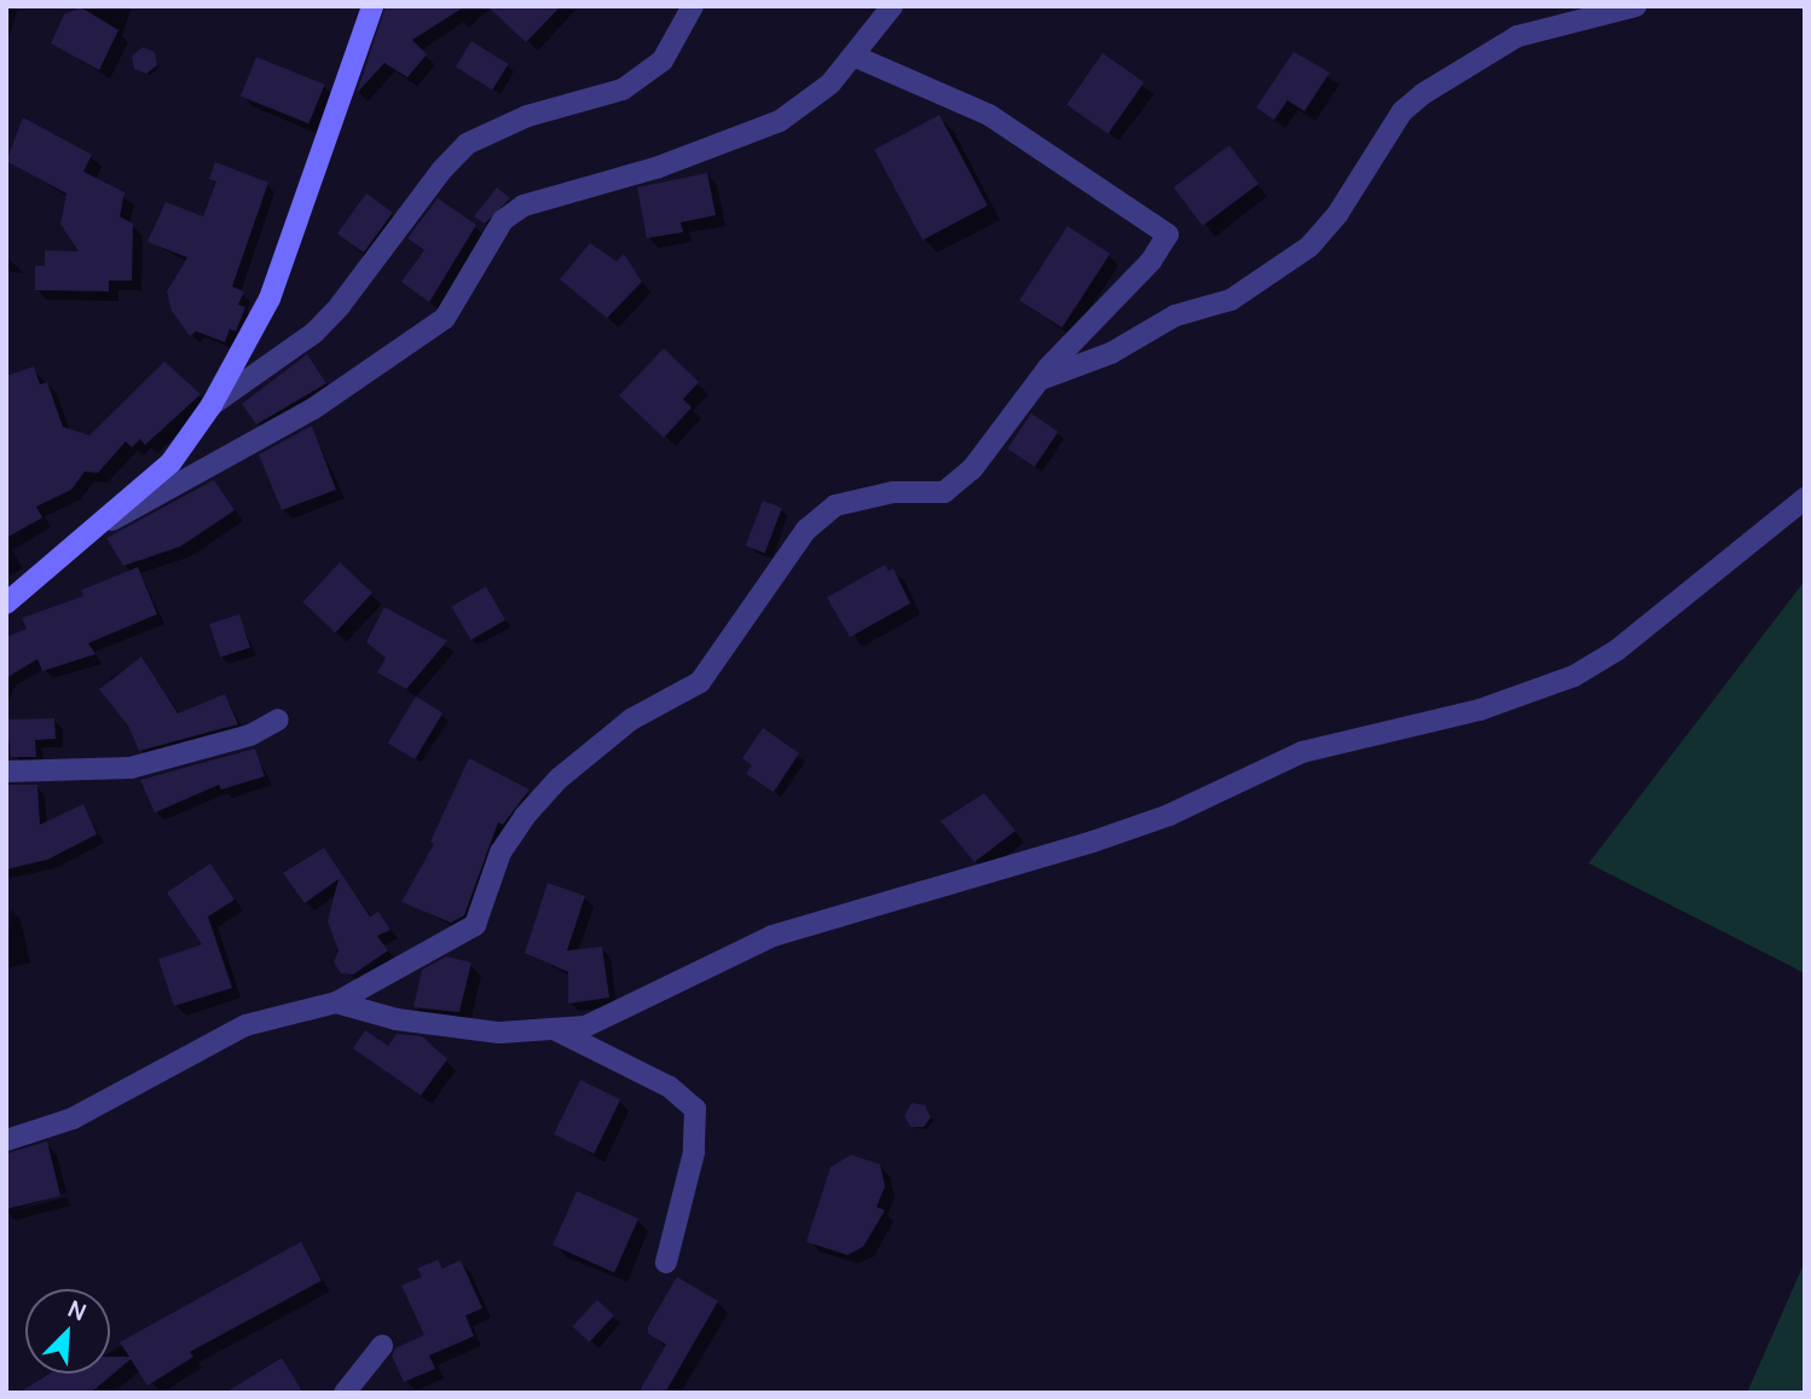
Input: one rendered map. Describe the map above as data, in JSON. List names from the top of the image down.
{
  "north": "top right"
}
